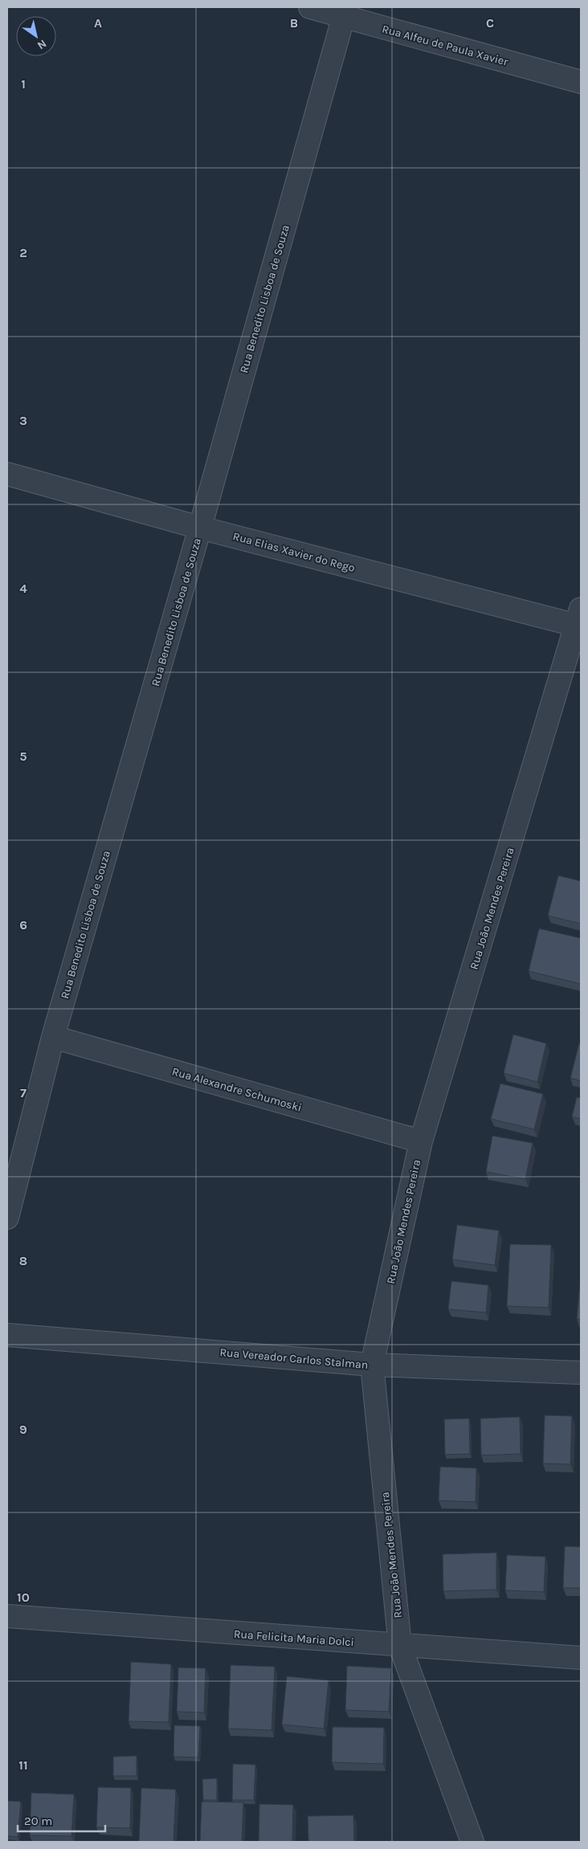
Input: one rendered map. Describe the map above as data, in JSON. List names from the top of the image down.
{
  "streets": {
    "street": [
      "Rua Alfeu de Paula Xavier",
      "Rua Benedito Lisboa de Souza",
      "Rua Elias Xavier do Rego",
      "Rua João Mendes Pereira",
      "Rua Alexandre Schumoski",
      "Rua Vereador Carlos Stalman",
      "Rua Felicita Maria Dolci"
    ]
  },
  "crossings": [
    ["Rua Alfeu de Paula Xavier", "Rua Benedito Lisboa de Souza"],
    ["Rua Benedito Lisboa de Souza", "Rua Elias Xavier do Rego"],
    ["Rua Benedito Lisboa de Souza", "Rua Alexandre Schumoski"],
    ["Rua Elias Xavier do Rego", "Rua João Mendes Pereira"],
    ["Rua João Mendes Pereira", "Rua Alexandre Schumoski"],
    ["Rua João Mendes Pereira", "Rua Vereador Carlos Stalman"],
    ["Rua João Mendes Pereira", "Rua Felicita Maria Dolci"]
  ],
  "scale_bar": "20 m",
  "north": "bottom right",
  "grid": {
    "columns": ["A", "B", "C"],
    "rows": [
      "1",
      "2",
      "3",
      "4",
      "5",
      "6",
      "7",
      "8",
      "9",
      "10",
      "11"
    ]
  }
}
